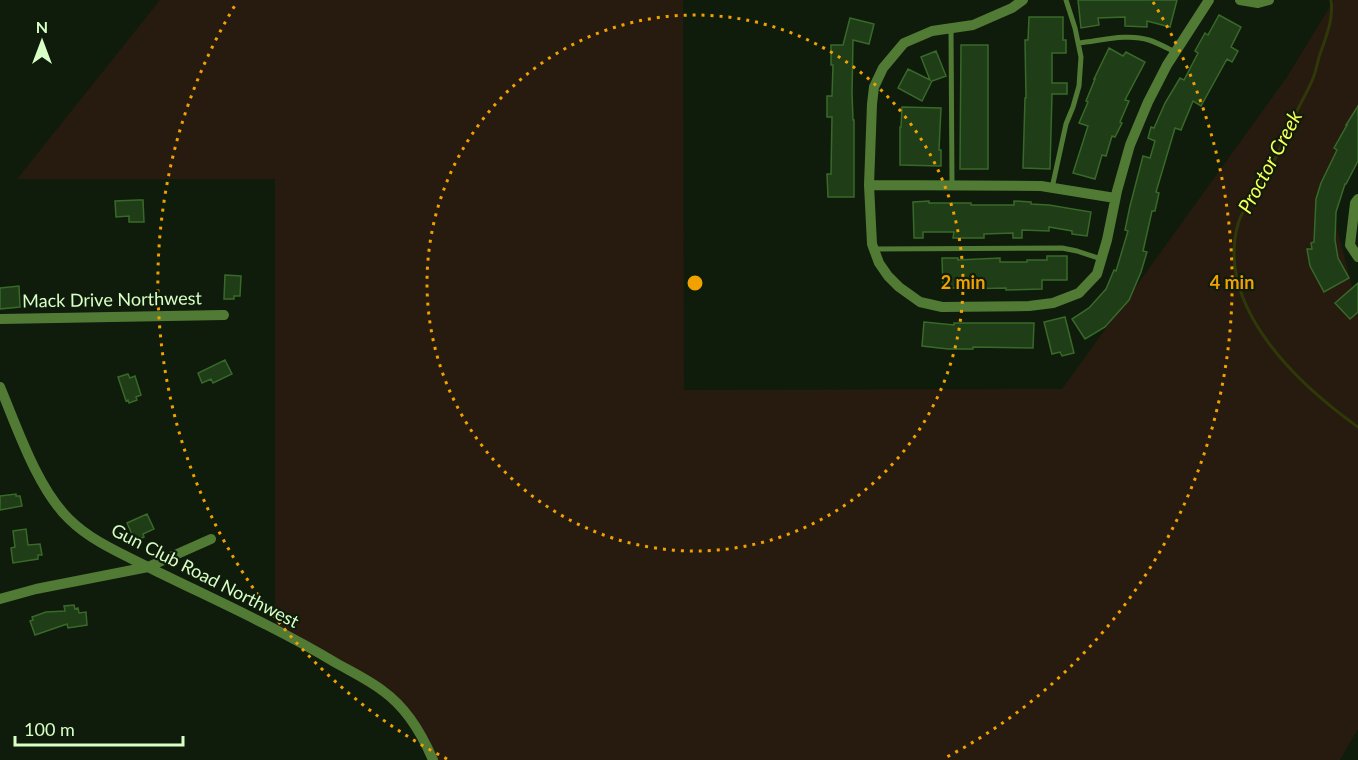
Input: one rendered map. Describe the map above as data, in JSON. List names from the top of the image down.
{
  "streets": {
    "street": ["Mack Drive Northwest", "Gun Club Road Northwest"]
  },
  "water": ["Proctor Creek"],
  "scale_bar": "100 m",
  "north": "top",
  "rings": ["2 min", "4 min"]
}
